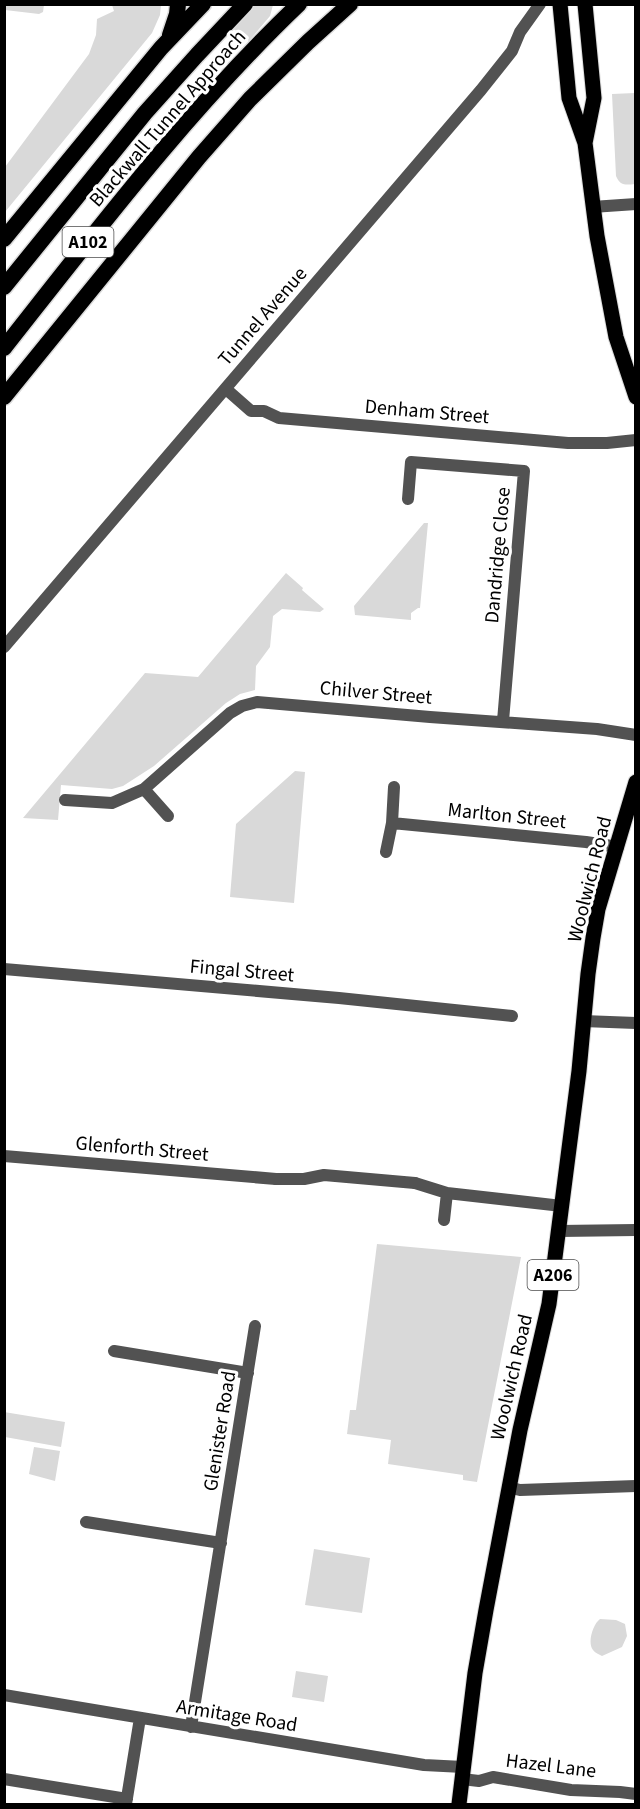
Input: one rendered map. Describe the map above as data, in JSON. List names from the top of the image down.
{
  "streets": {
    "highway": ["Blackwall Tunnel Approach", "A102"],
    "main road": ["Woolwich Road", "A206"],
    "street": [
      "Tunnel Avenue",
      "Denham Street",
      "Dandridge Close",
      "Chilver Street",
      "Marlton Street",
      "Fingal Street",
      "Glenforth Street",
      "Glenister Road",
      "Armitage Road",
      "Hazel Lane"
    ]
  },
  "crossings": [
    ["Tunnel Avenue", "Denham Street"],
    ["Dandridge Close", "Chilver Street"],
    ["Marlton Street", "Woolwich Road"],
    ["Woolwich Road", "Glenforth Street"],
    ["Woolwich Road", "Armitage Road"],
    ["Woolwich Road", "Hazel Lane"],
    ["Glenister Road", "Armitage Road"],
    ["Armitage Road", "Hazel Lane"]
  ]
}
